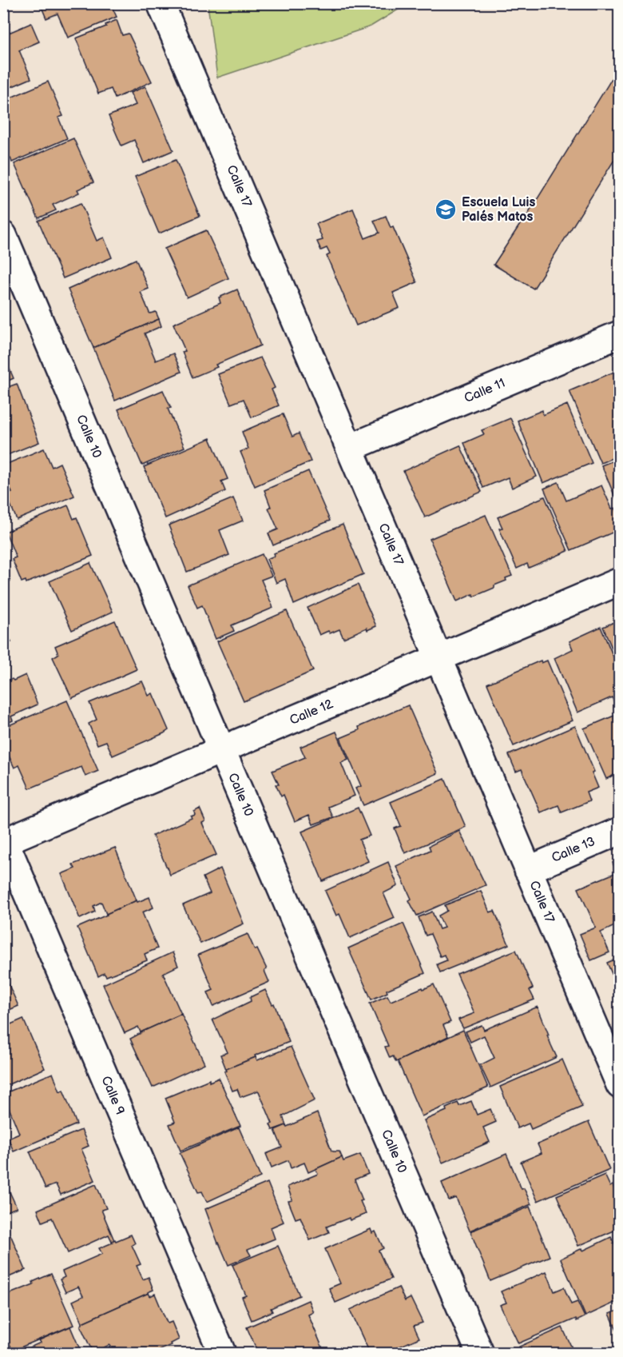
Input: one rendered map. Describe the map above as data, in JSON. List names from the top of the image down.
{
  "streets": {
    "street": [
      "Calle 17",
      "Calle 11",
      "Calle 10",
      "Calle 12",
      "Calle 13",
      "Calle 9"
    ]
  },
  "crossings": [
    ["Calle 17", "Calle 11"],
    ["Calle 17", "Calle 12"],
    ["Calle 17", "Calle 13"],
    ["Calle 10", "Calle 12"],
    ["Calle 12", "Calle 9"]
  ],
  "places": {
    "school or university": ["Escuela Luis Palés Matos"]
  }
}
